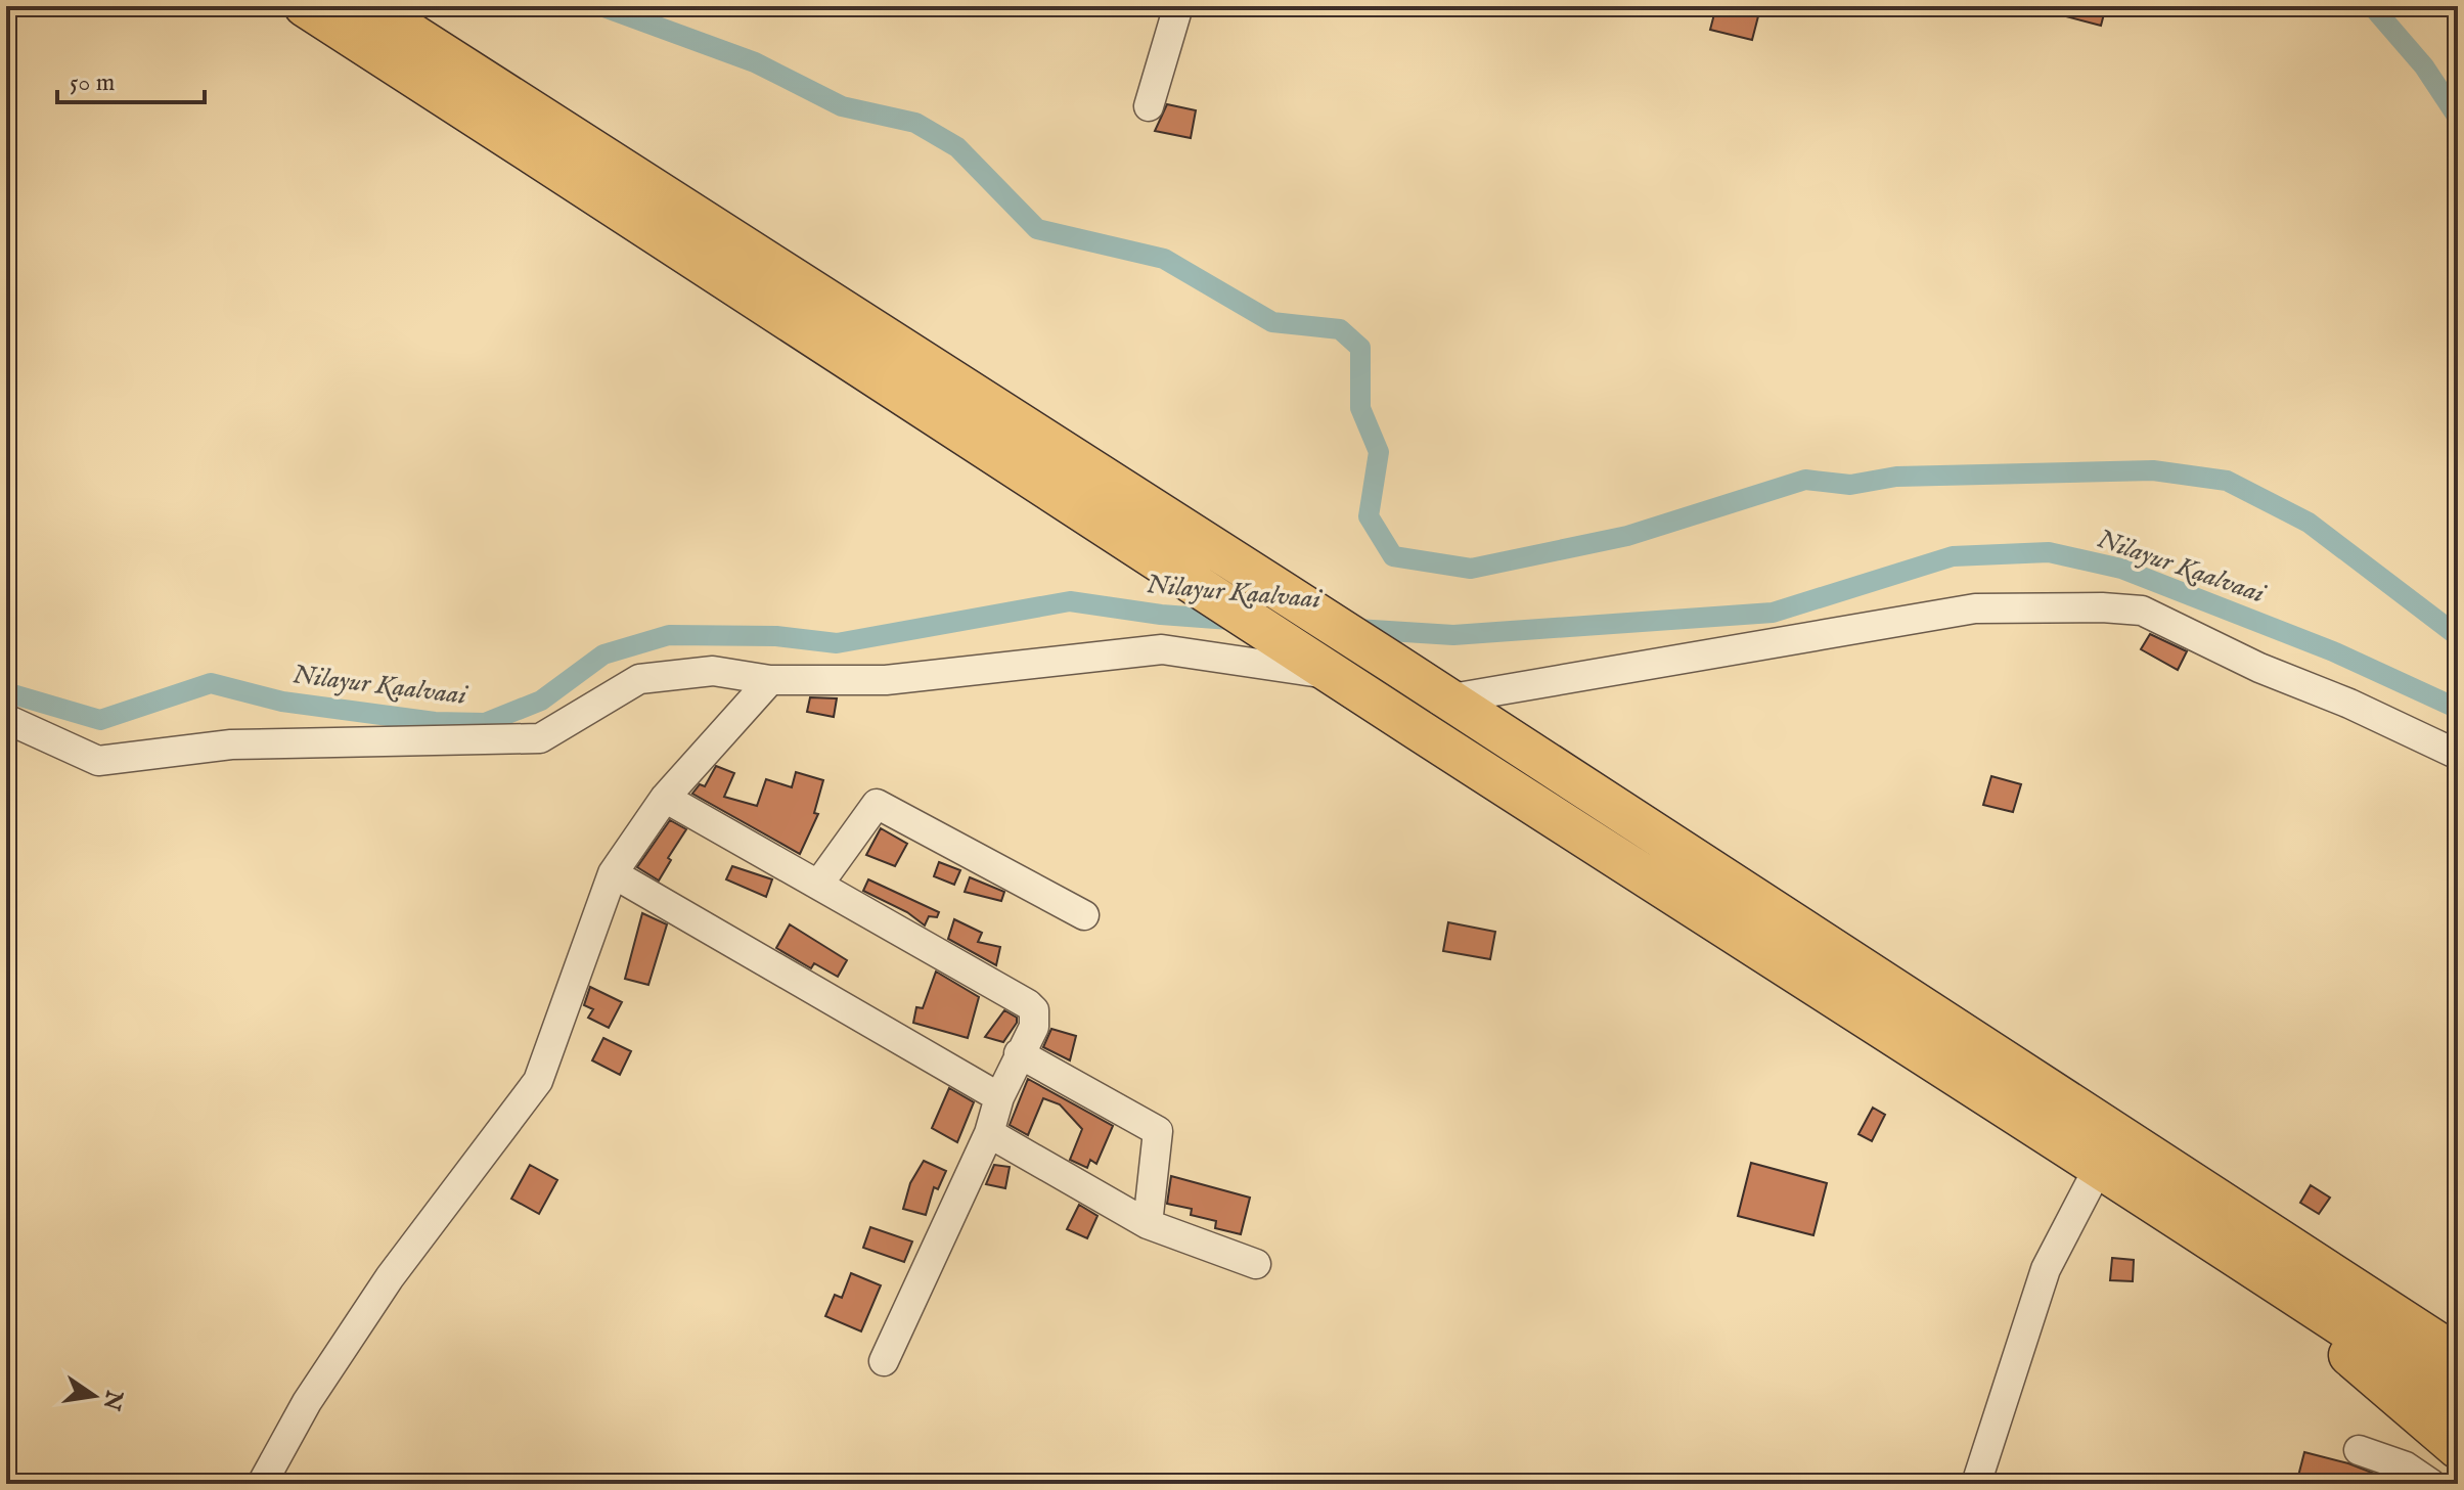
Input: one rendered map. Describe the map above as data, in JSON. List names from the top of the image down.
{
  "water": ["Nilayur Kaalvaai"],
  "scale_bar": "50 m",
  "north": "right"
}
